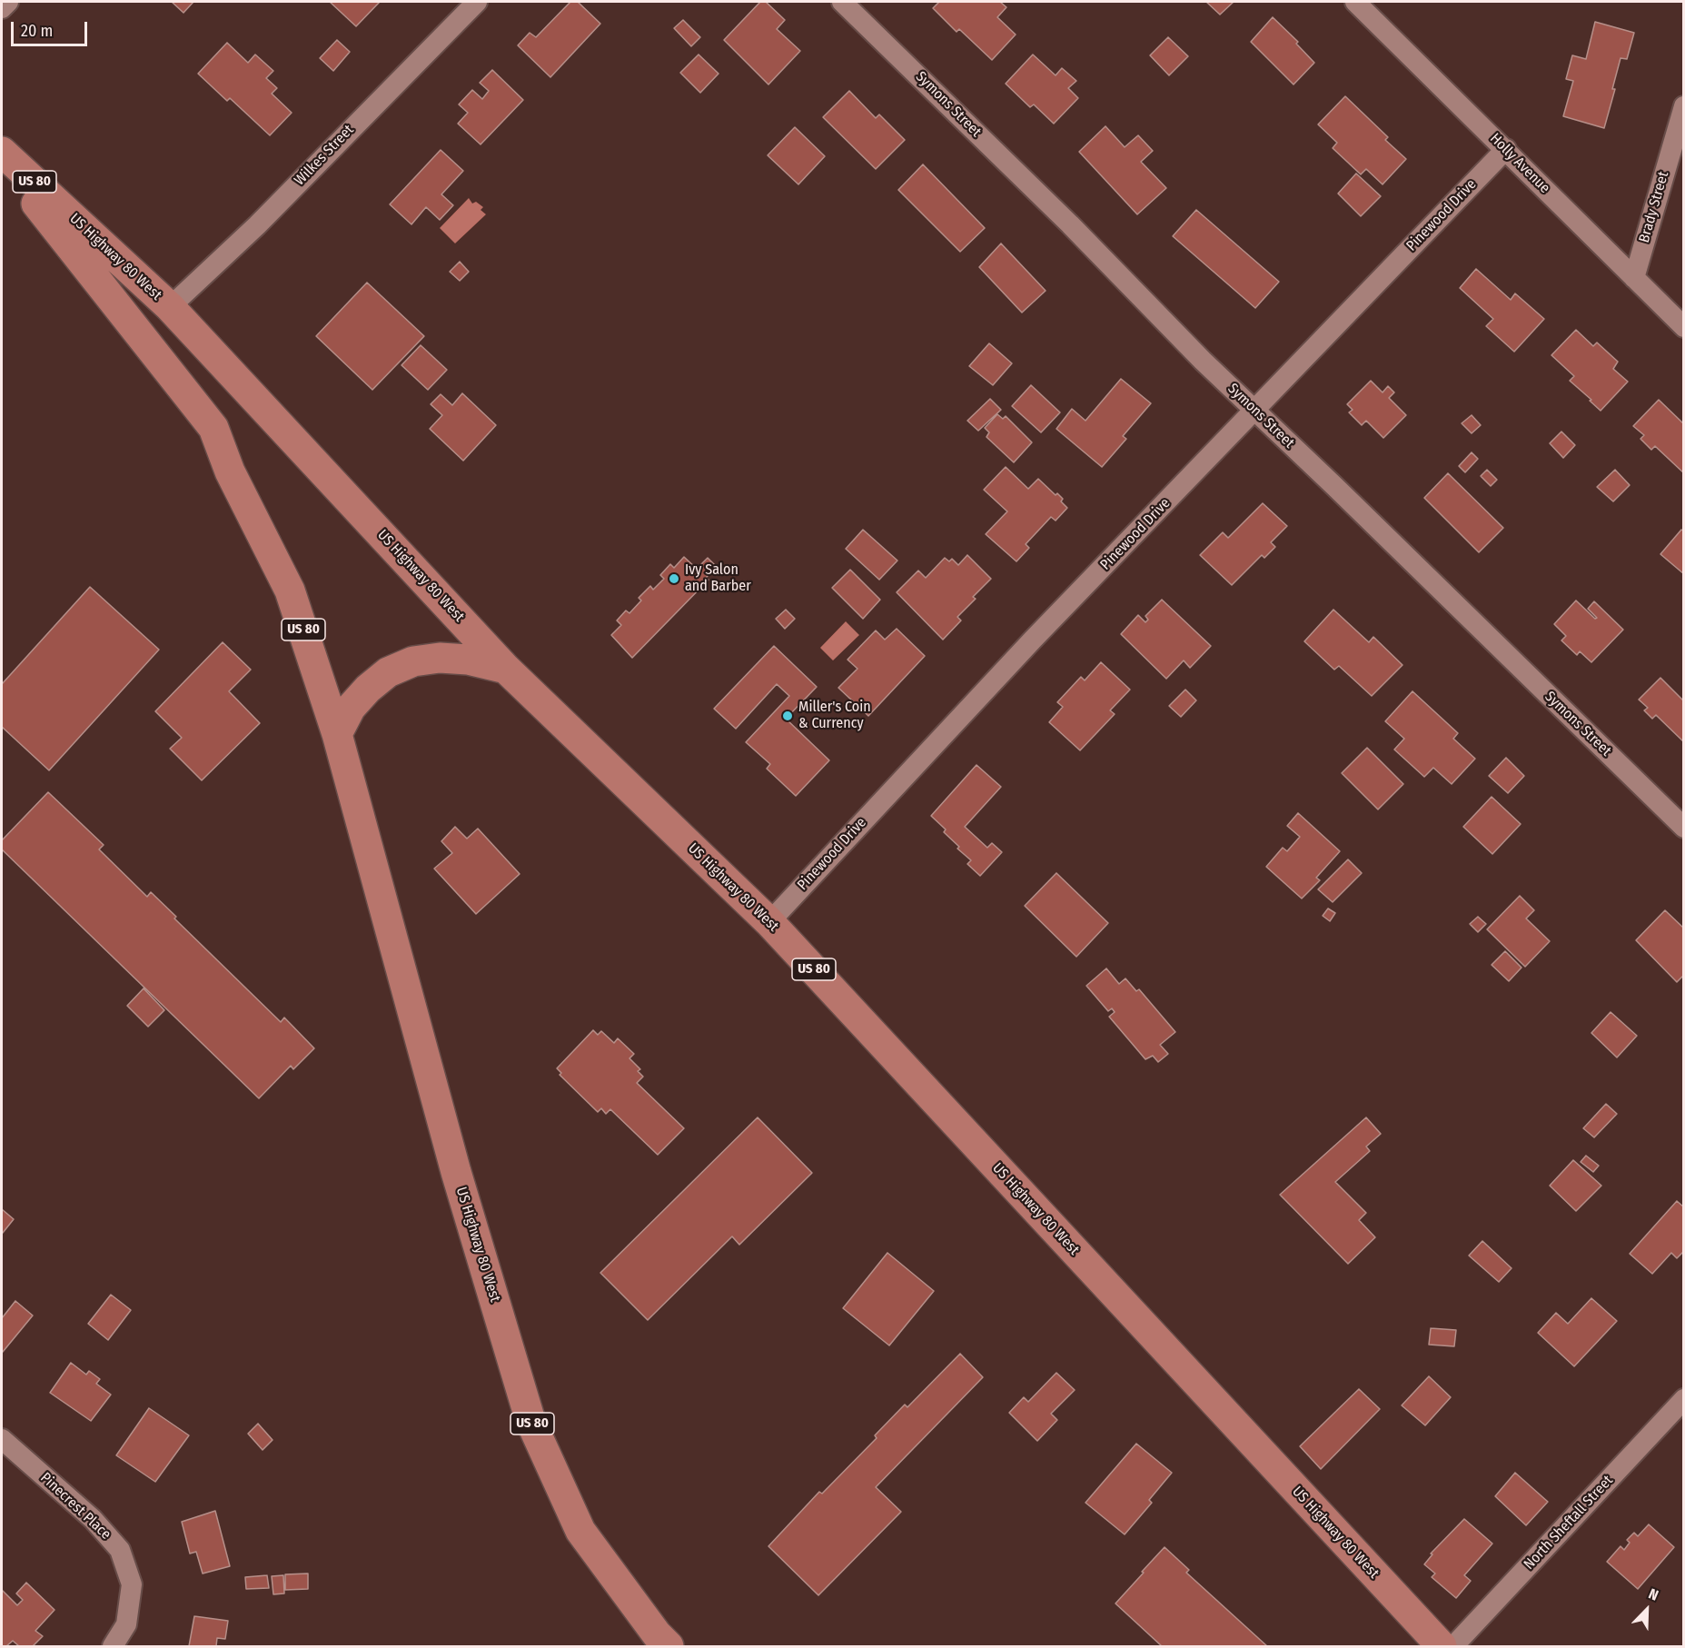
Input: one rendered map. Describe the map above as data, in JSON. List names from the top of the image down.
{
  "streets": {
    "main road": ["US 80", "US Highway 80 West"],
    "street": [
      "Symons Street",
      "Wilkes Street",
      "Holly Avenue",
      "Brady Street",
      "Pinewood Drive",
      "Pinecrest Place",
      "North Sheftall Street"
    ]
  },
  "crossings": [
    ["Symons Street", "Pinewood Drive"],
    ["Wilkes Street", "US Highway 80 West"],
    ["Holly Avenue", "Brady Street"],
    ["Holly Avenue", "Pinewood Drive"],
    ["Pinewood Drive", "US Highway 80 West"]
  ],
  "places": ["Ivy Salon and Barber", "Miller's Coin & Currency"],
  "scale_bar": "20 m",
  "north": "top right"
}
